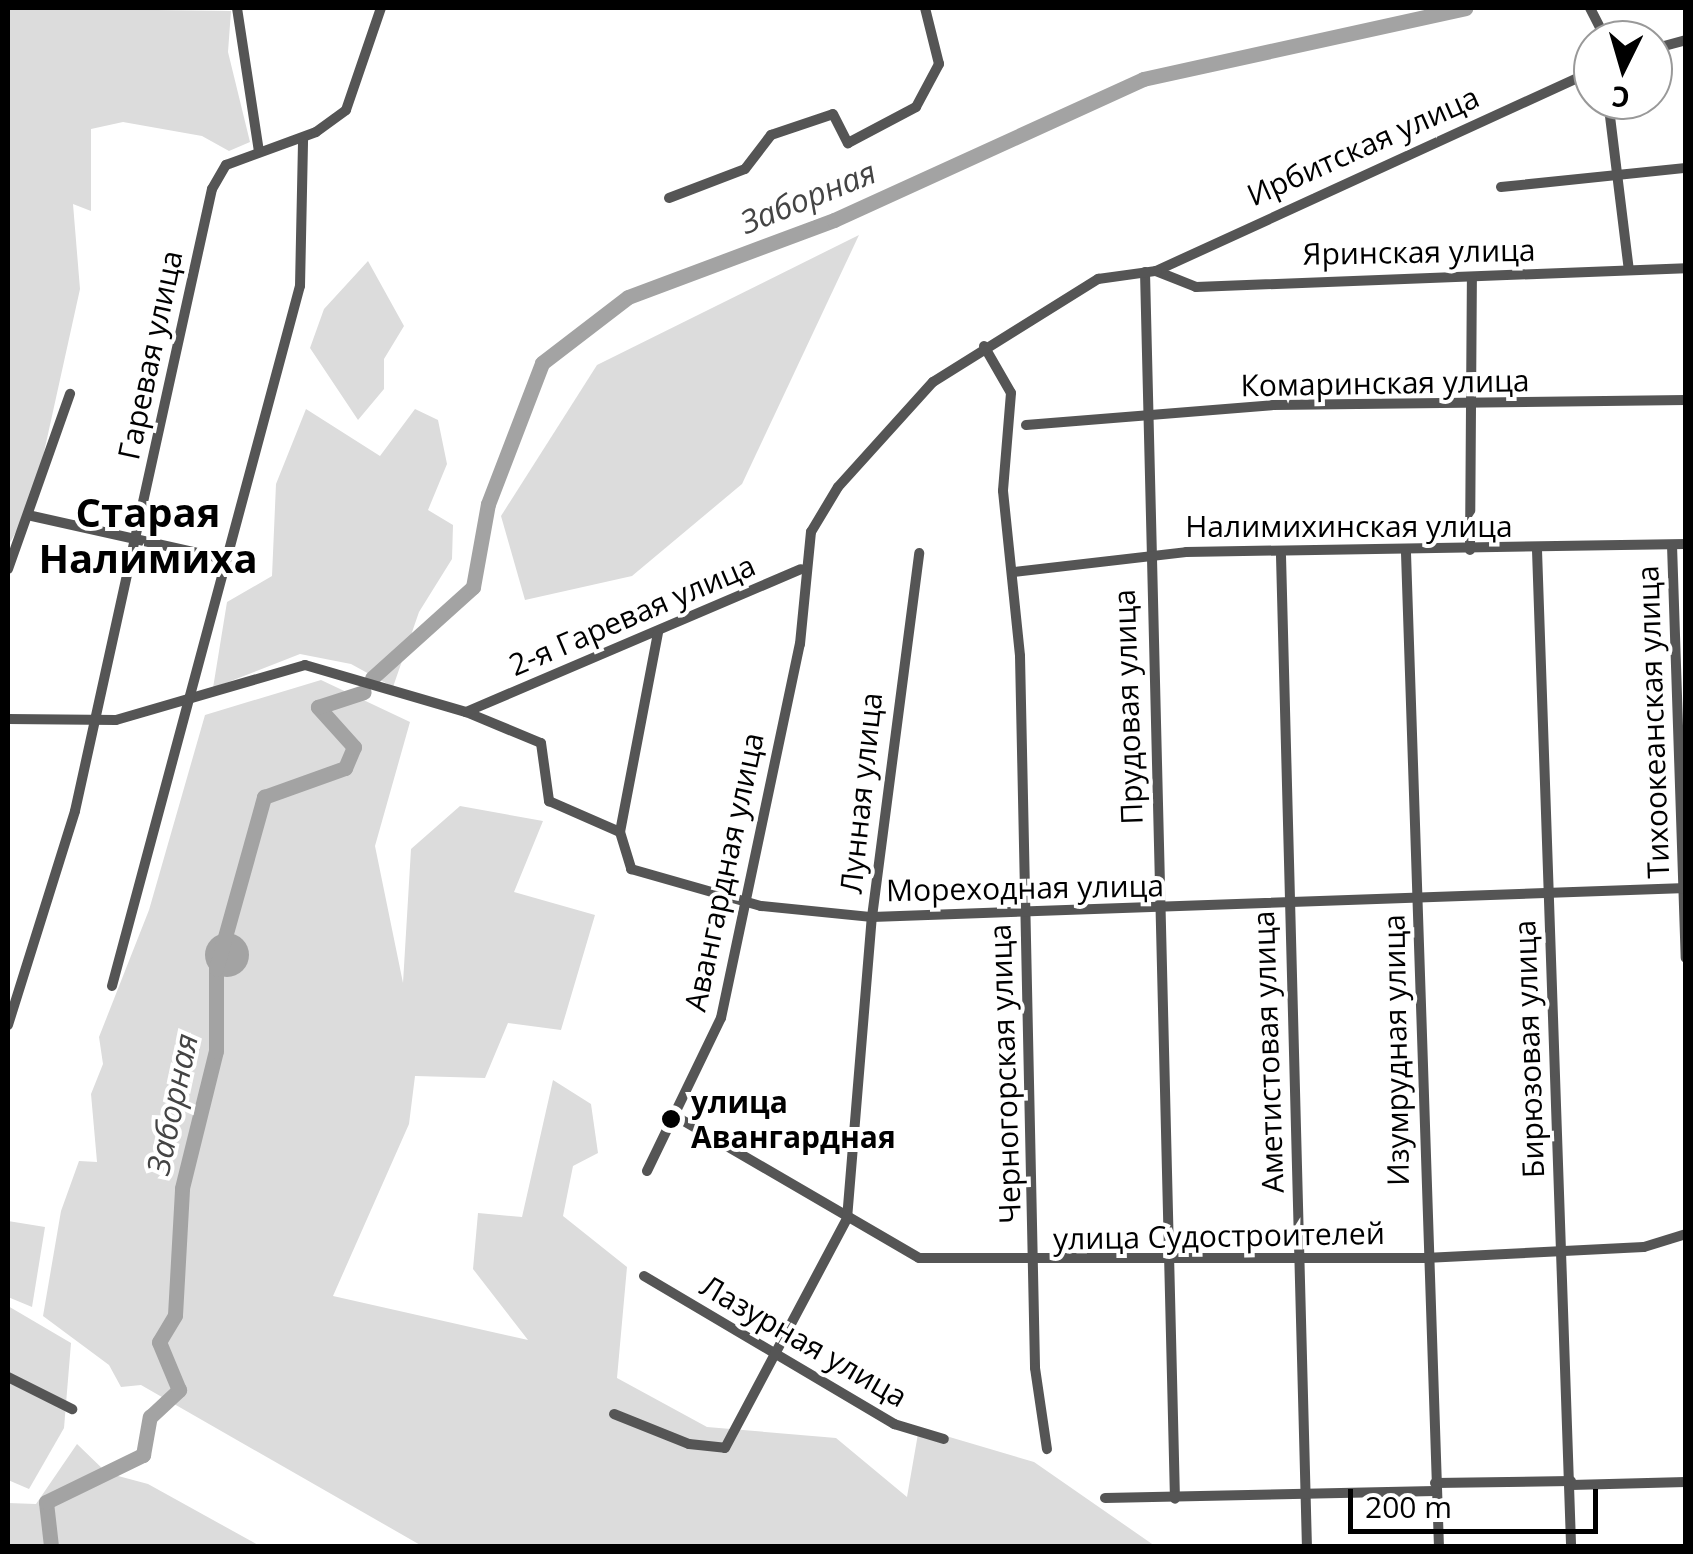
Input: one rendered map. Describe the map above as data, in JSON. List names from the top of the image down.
{
  "streets": {
    "street": [
      "Ирбитская улица",
      "Яринская улица",
      "Гаревая улица",
      "Комаринская улица",
      "Налимихинская улица",
      "2-я Гаревая улица",
      "Прудовая улица",
      "Тихоокеанская улица",
      "Лунная улица",
      "Авангардная улица",
      "Мореходная улица",
      "Бирюзовая улица",
      "Изумрудная улица",
      "Аметистовая улица",
      "Черногорская улица",
      "улица Судостроителей",
      "Лазурная улица"
    ]
  },
  "crossings": [
    ["Ирбитская улица", "Яринская улица"],
    ["Ирбитская улица", "2-я Гаревая улица"],
    ["Ирбитская улица", "Прудовая улица"],
    ["Яринская улица", "2-я Гаревая улица"],
    ["Яринская улица", "Прудовая улица"],
    ["Комаринская улица", "Прудовая улица"],
    ["Налимихинская улица", "Прудовая улица"],
    ["Налимихинская улица", "Тихоокеанская улица"],
    ["Налимихинская улица", "Бирюзовая улица"],
    ["Налимихинская улица", "Изумрудная улица"],
    ["Налимихинская улица", "Аметистовая улица"],
    ["Налимихинская улица", "Черногорская улица"],
    ["2-я Гаревая улица", "Прудовая улица"],
    ["2-я Гаревая улица", "Авангардная улица"],
    ["2-я Гаревая улица", "Черногорская улица"],
    ["Прудовая улица", "Мореходная улица"],
    ["Прудовая улица", "улица Судостроителей"],
    ["Тихоокеанская улица", "Мореходная улица"],
    ["Лунная улица", "Мореходная улица"],
    ["Лунная улица", "улица Судостроителей"],
    ["Авангардная улица", "Мореходная улица"],
    ["Авангардная улица", "улица Судостроителей"],
    ["Мореходная улица", "Бирюзовая улица"],
    ["Мореходная улица", "Изумрудная улица"],
    ["Мореходная улица", "Аметистовая улица"],
    ["Мореходная улица", "Черногорская улица"],
    ["Бирюзовая улица", "улица Судостроителей"],
    ["Изумрудная улица", "улица Судостроителей"],
    ["Аметистовая улица", "улица Судостроителей"],
    ["Черногорская улица", "улица Судостроителей"]
  ],
  "districts": ["Старая Налимиха"],
  "water": ["Заборная"],
  "places": ["улица Авангардная"],
  "scale_bar": "200 m",
  "north": "bottom"
}
